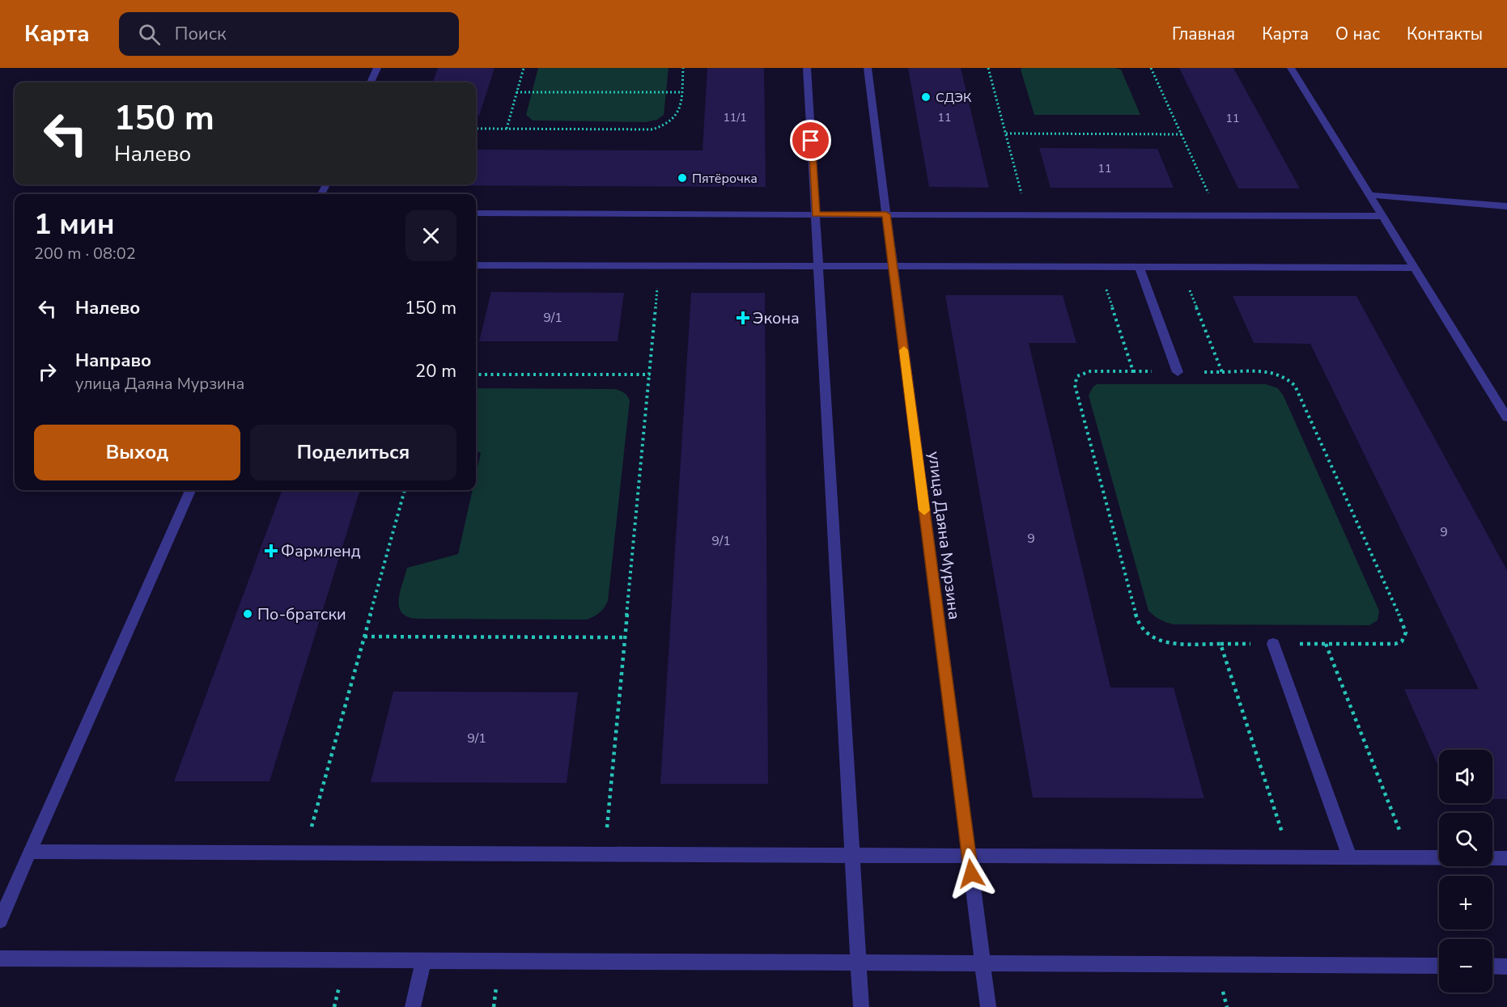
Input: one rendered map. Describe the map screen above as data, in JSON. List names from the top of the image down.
{
  "streets": {
    "street": ["улица Даяна Мурзина"]
  },
  "places": {
    "other": ["СДЭК", "Пятёрочка", "По-братски"],
    "health": ["Экона", "Фармленд"]
  },
  "house_numbers": [
    "11/1",
    "11",
    "11",
    "11",
    "9/1",
    "9",
    "9",
    "9/1",
    "9/1"
  ],
  "page": {
    "header": "Карта",
    "search": "Поиск",
    "nav": [
      "Главная",
      "Карта",
      "О нас",
      "Контакты"
    ],
    "turn": ["150 m", "Налево"],
    "heading": ["1 мин", "200 m · 08:02"],
    "list": [
      {
        "name": "Налево",
        "value": "150 m"
      },
      {
        "name": "Направо",
        "note": "улица Даяна Мурзина",
        "value": "20 m"
      }
    ],
    "buttons": ["Выход", "Поделиться"],
    "map_buttons": ["+", "−"]
  }
}
